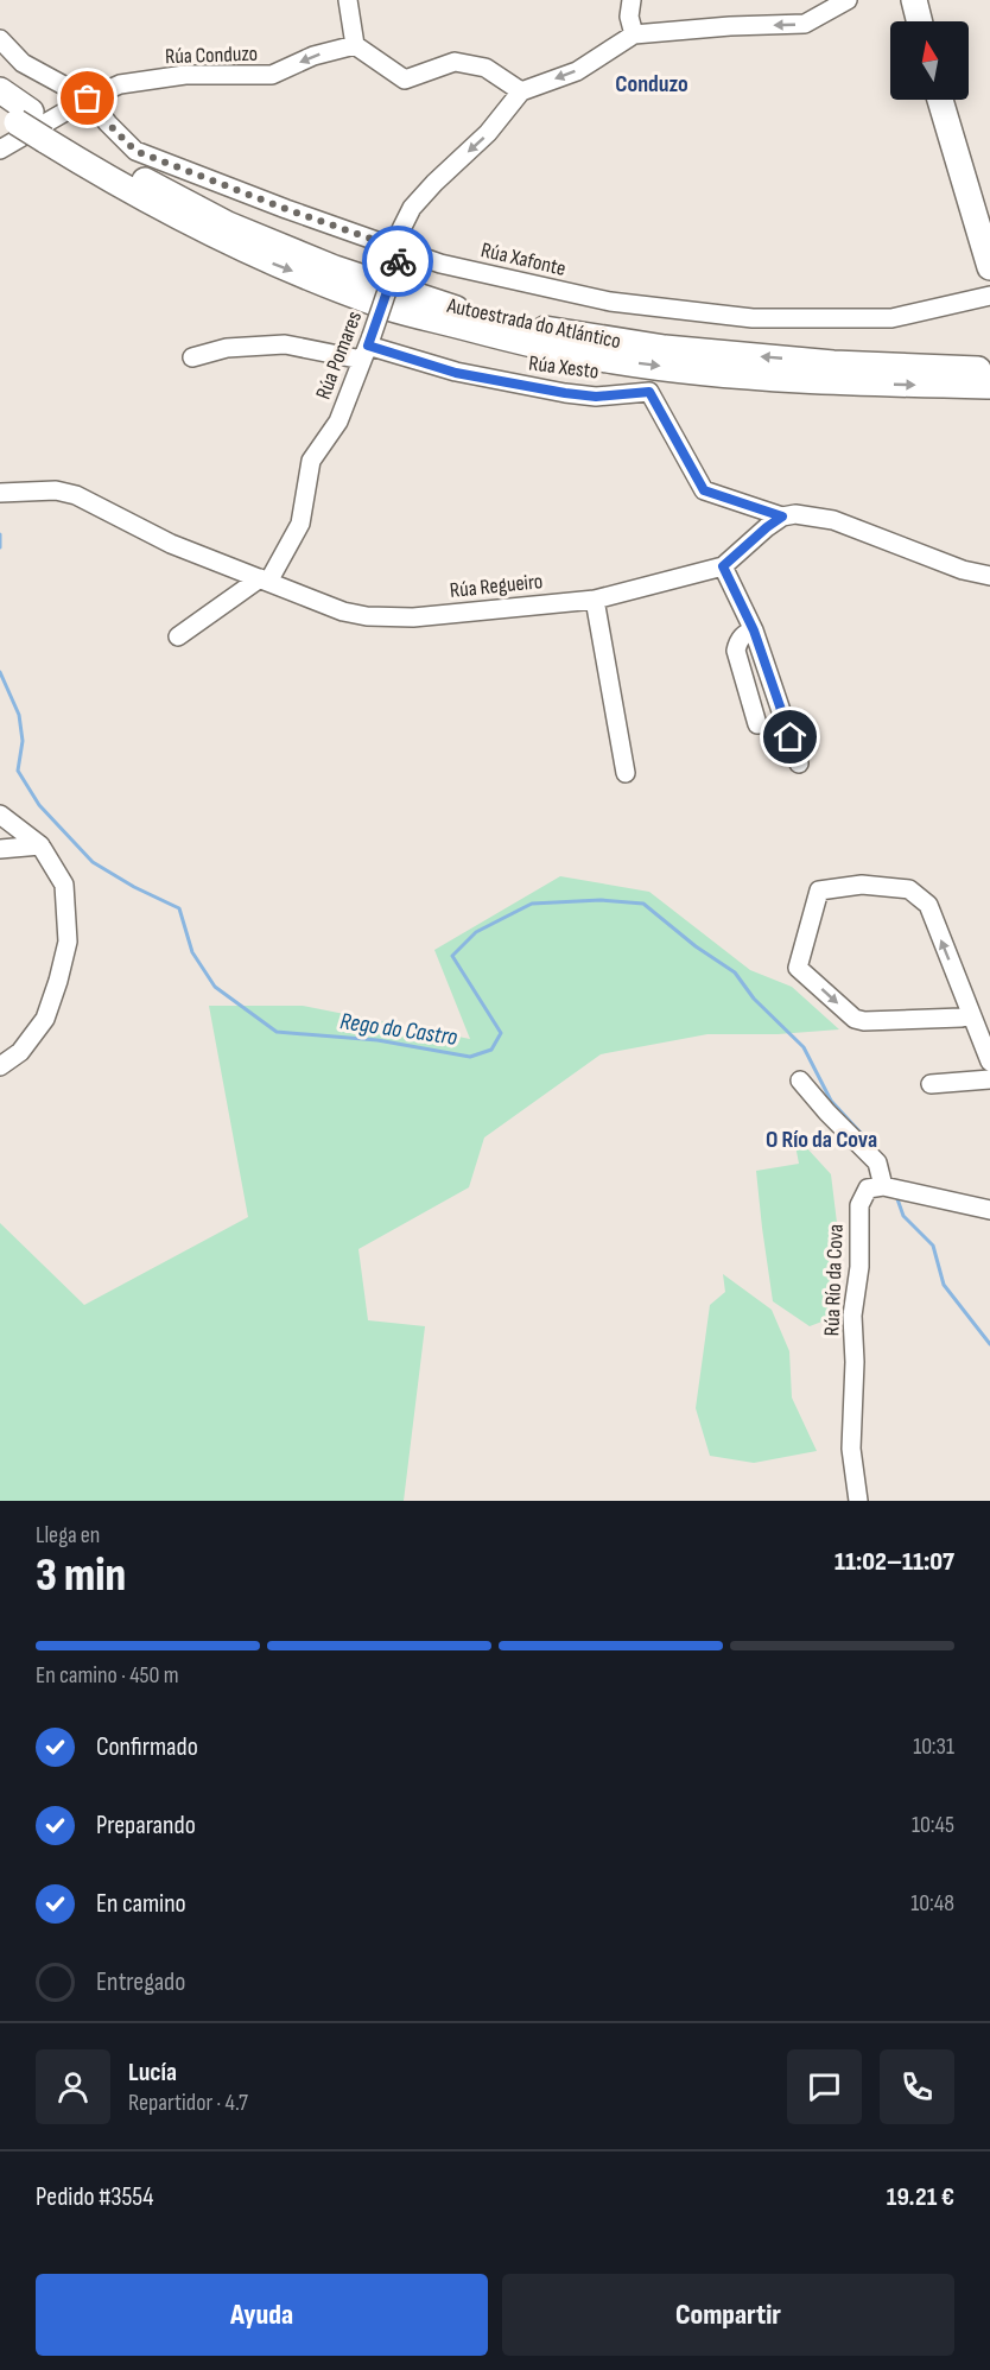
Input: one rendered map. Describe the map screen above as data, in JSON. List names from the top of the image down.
{
  "streets": {
    "highway": ["Autoestrada do Atlántico"],
    "street": [
      "Rúa Conduzo",
      "Rúa Xafonte",
      "Rúa Pomares",
      "Rúa Xesto",
      "Rúa Regueiro",
      "Rúa Río da Cova"
    ]
  },
  "crossings": [
    ["Rúa Conduzo", "Rúa Xafonte"],
    ["Rúa Xafonte", "Rúa Pomares"],
    ["Rúa Pomares", "Rúa Xesto"],
    ["Rúa Pomares", "Rúa Regueiro"],
    ["Rúa Xesto", "Rúa Regueiro"]
  ],
  "one_way": ["Rúa Conduzo", "Rúa Pomares"],
  "districts": ["Conduzo", "O Río da Cova"],
  "water": ["Rego do Castro"],
  "north": "top",
  "page": {
    "heading": ["3 min", "Llega en", "11:02–11:07"],
    "panel": [
      "Lucía",
      "Repartidor · 4.7",
      "Pedido #3554",
      "19.21 €"
    ],
    "bar": "En camino · 450 m",
    "list": [
      ["Confirmado", "10:31"],
      ["Preparando", "10:45"],
      ["En camino", "10:48"],
      "Entregado"
    ],
    "buttons": ["Ayuda", "Compartir"]
  }
}
